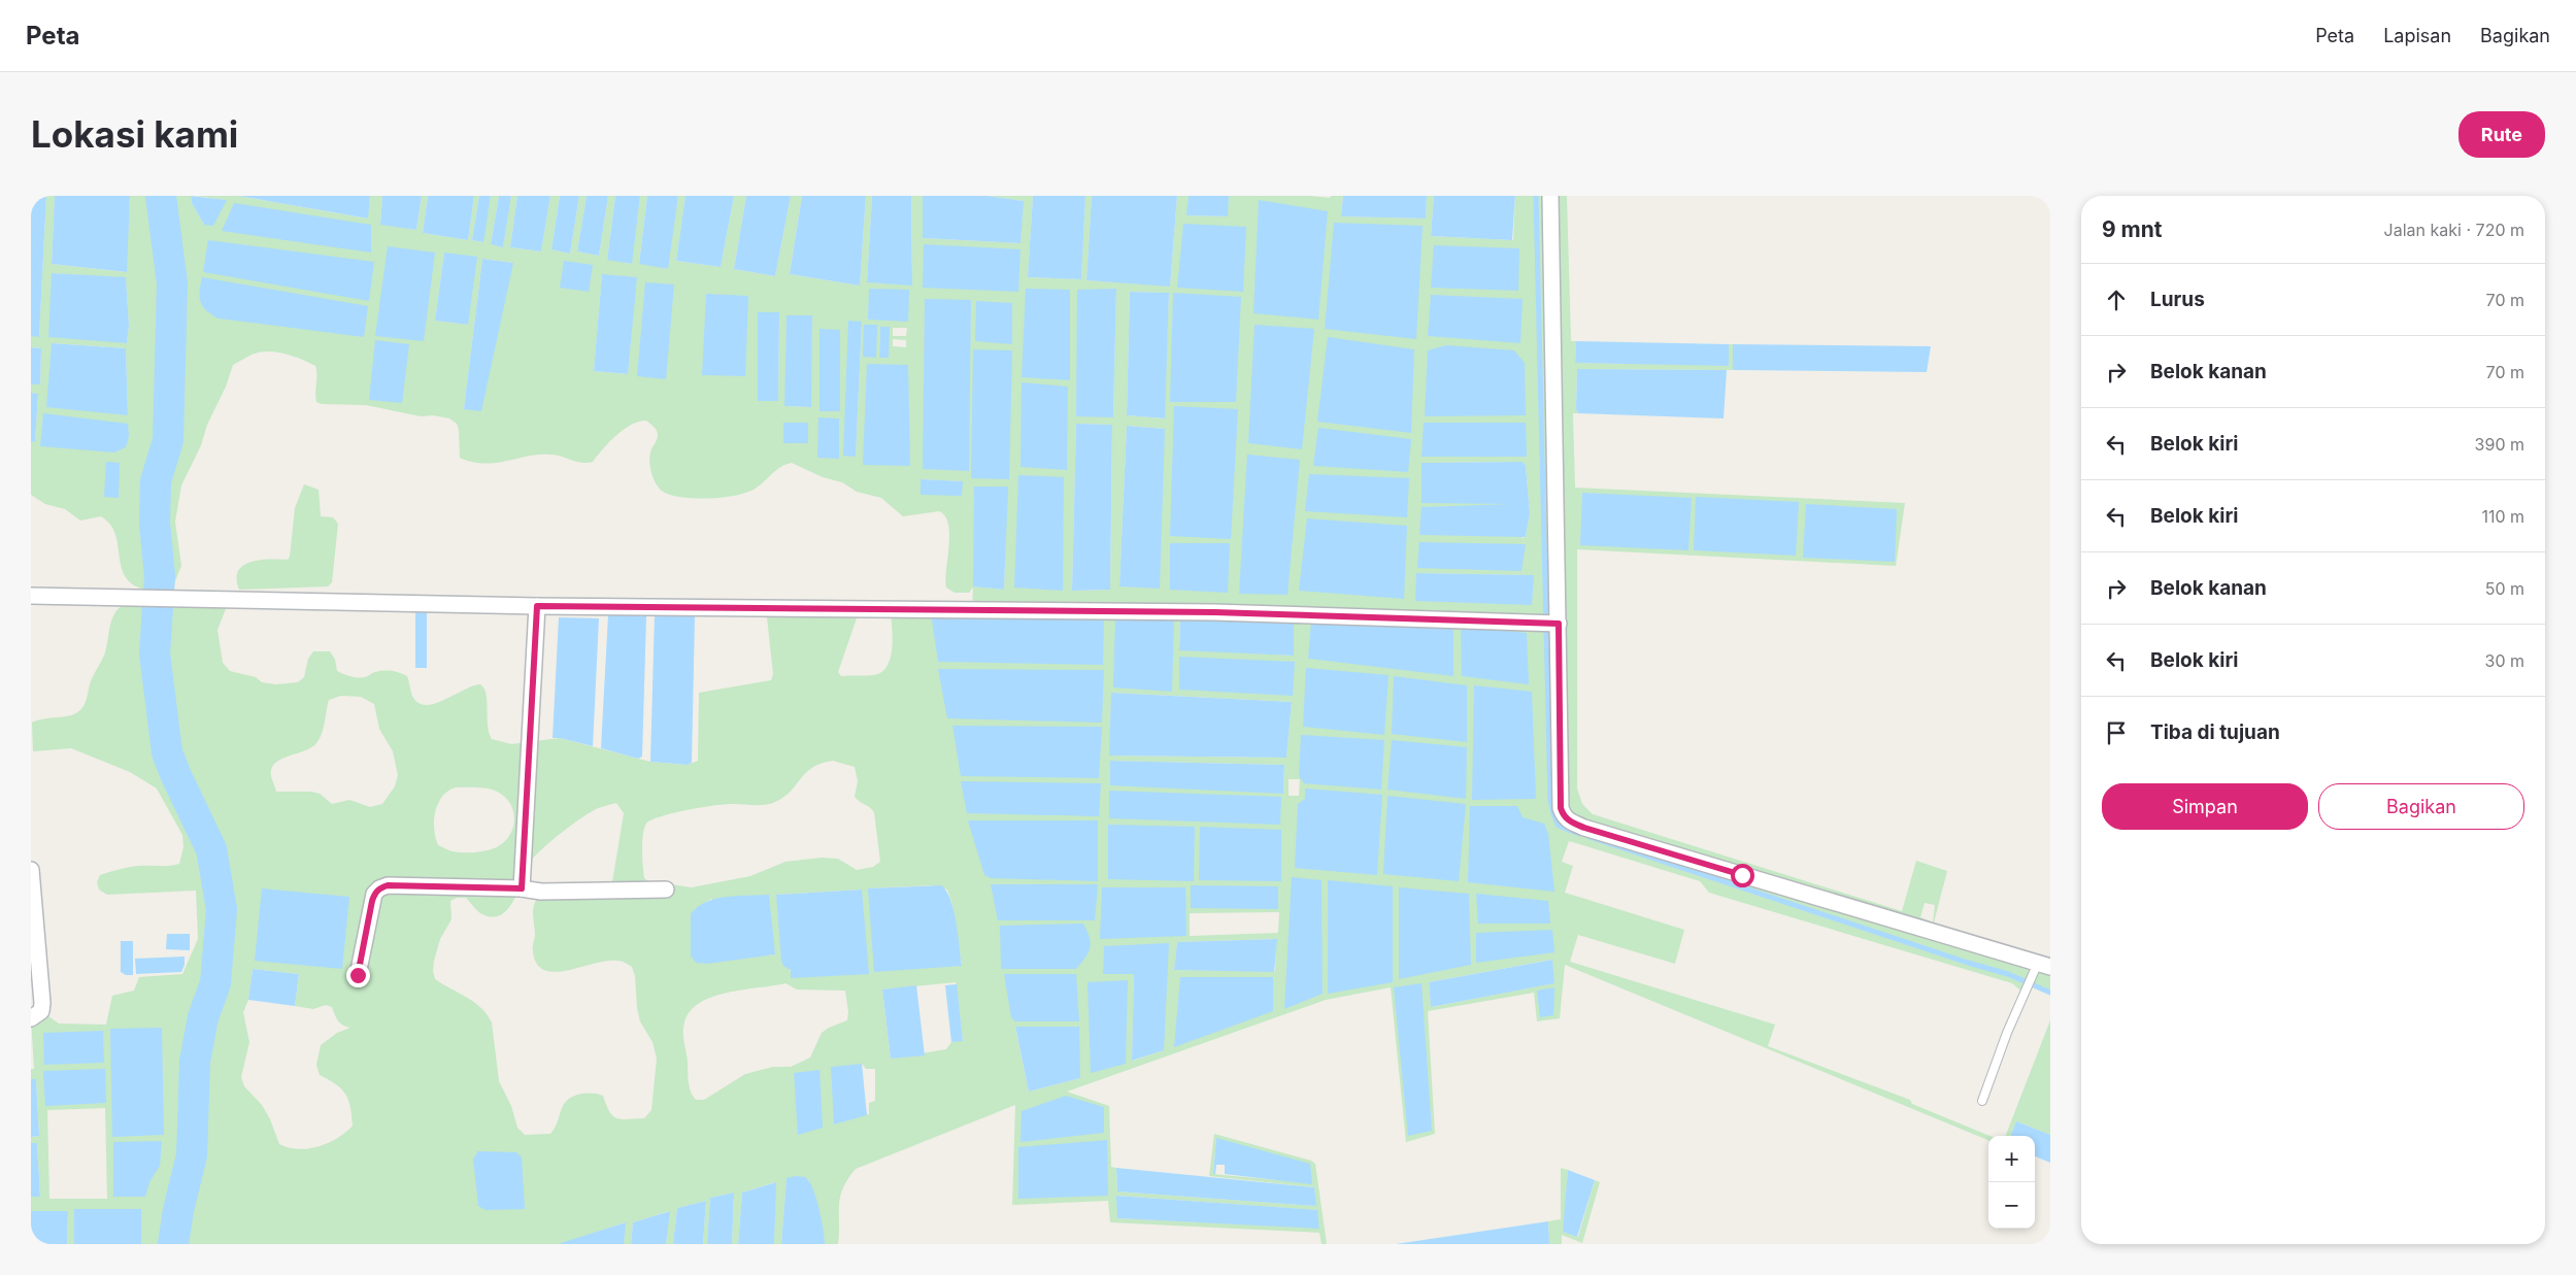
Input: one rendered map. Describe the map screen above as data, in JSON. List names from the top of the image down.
{
  "page": {
    "header": "Peta",
    "nav": ["Peta", "Lapisan", "Bagikan"],
    "buttons": [
      "Rute",
      ["Simpan", "Bagikan"]
    ],
    "title": "Lokasi kami",
    "heading": ["9 mnt", "Jalan kaki · 720 m"],
    "list": [
      ["Lurus", "70 m"],
      ["Belok kanan", "70 m"],
      ["Belok kiri", "390 m"],
      ["Belok kiri", "110 m"],
      ["Belok kanan", "50 m"],
      ["Belok kiri", "30 m"],
      "Tiba di tujuan"
    ],
    "map_buttons": ["+", "−"]
  }
}
